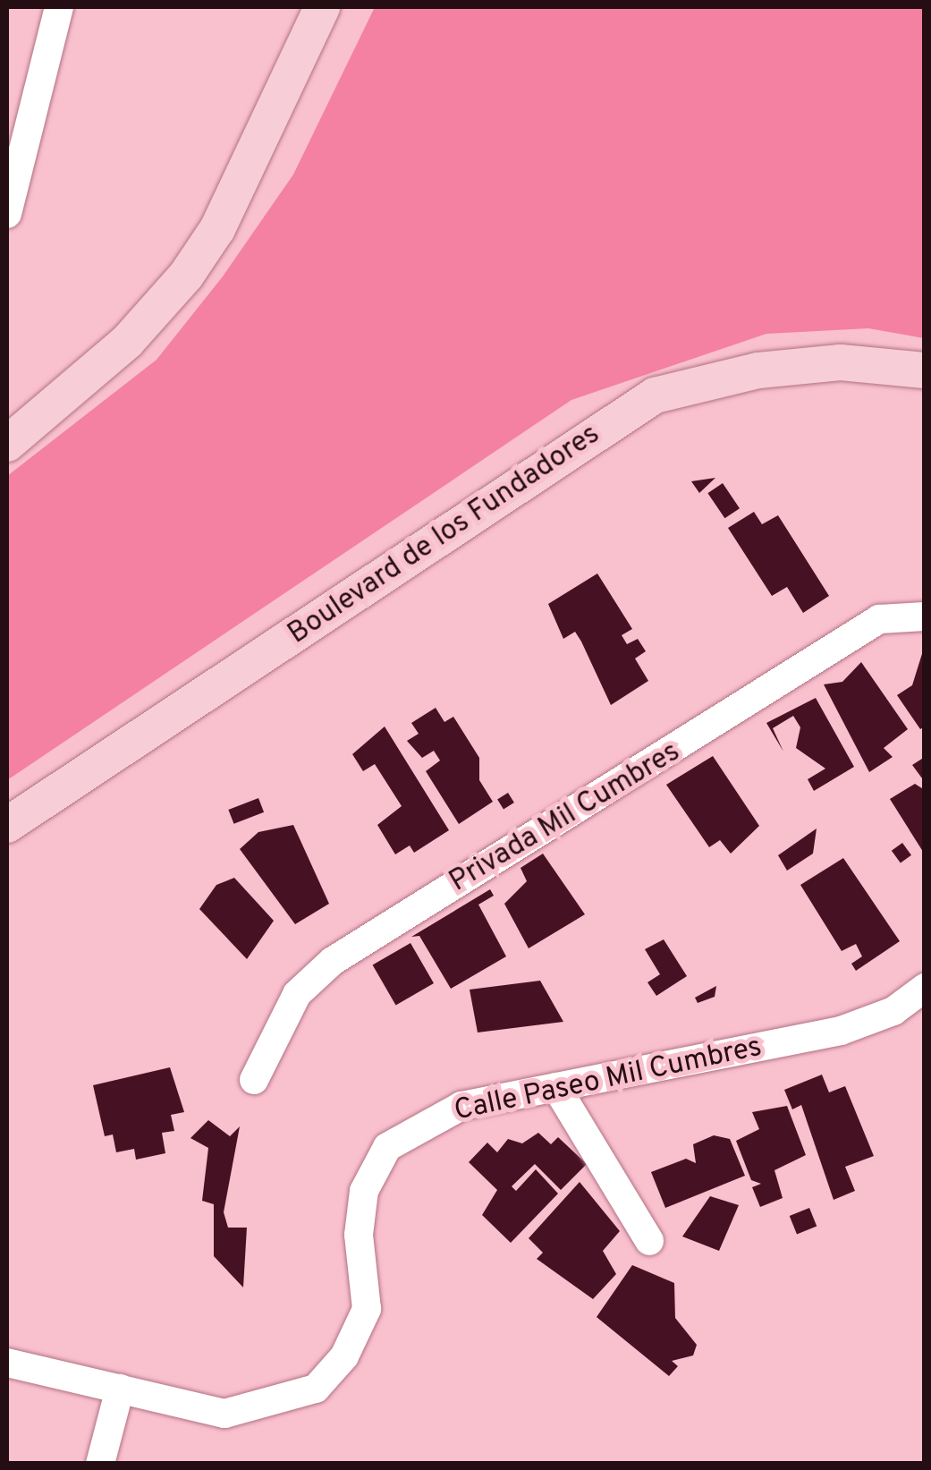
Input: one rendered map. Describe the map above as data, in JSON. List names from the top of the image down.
{
  "streets": {
    "main road": ["Boulevard de los Fundadores"],
    "street": ["Privada Mil Cumbres", "Calle Paseo Mil Cumbres"]
  }
}
